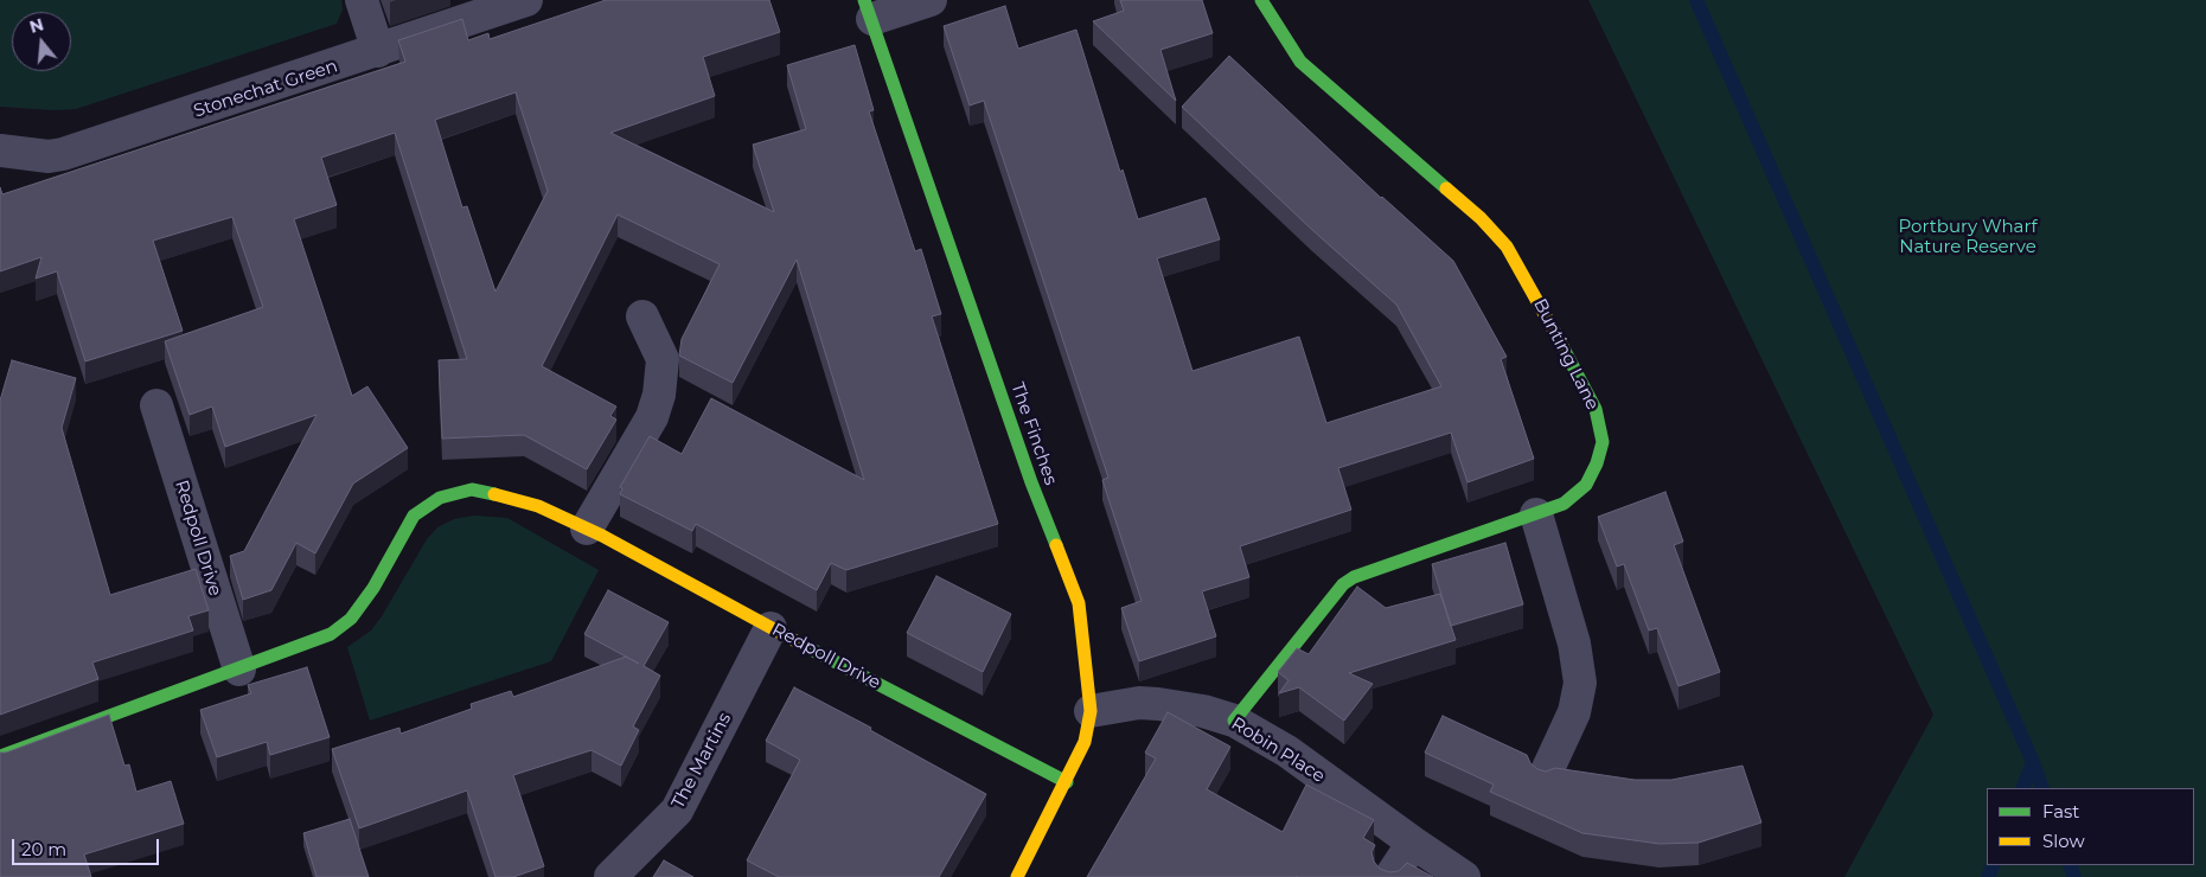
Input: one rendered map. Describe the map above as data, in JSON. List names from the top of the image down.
{
  "streets": {
    "street": [
      "Stonechat Green",
      "Bunting Lane",
      "The Finches",
      "Redpoll Drive",
      "Robin Place",
      "The Martins"
    ]
  },
  "crossings": [
    ["Bunting Lane", "Robin Place"],
    ["The Finches", "Redpoll Drive"],
    ["The Finches", "Robin Place"],
    ["Redpoll Drive", "The Martins"]
  ],
  "parks": ["Portbury Wharf Nature Reserve"],
  "legend": ["Fast", "Slow"],
  "scale_bar": "20 m",
  "north": "top"
}
